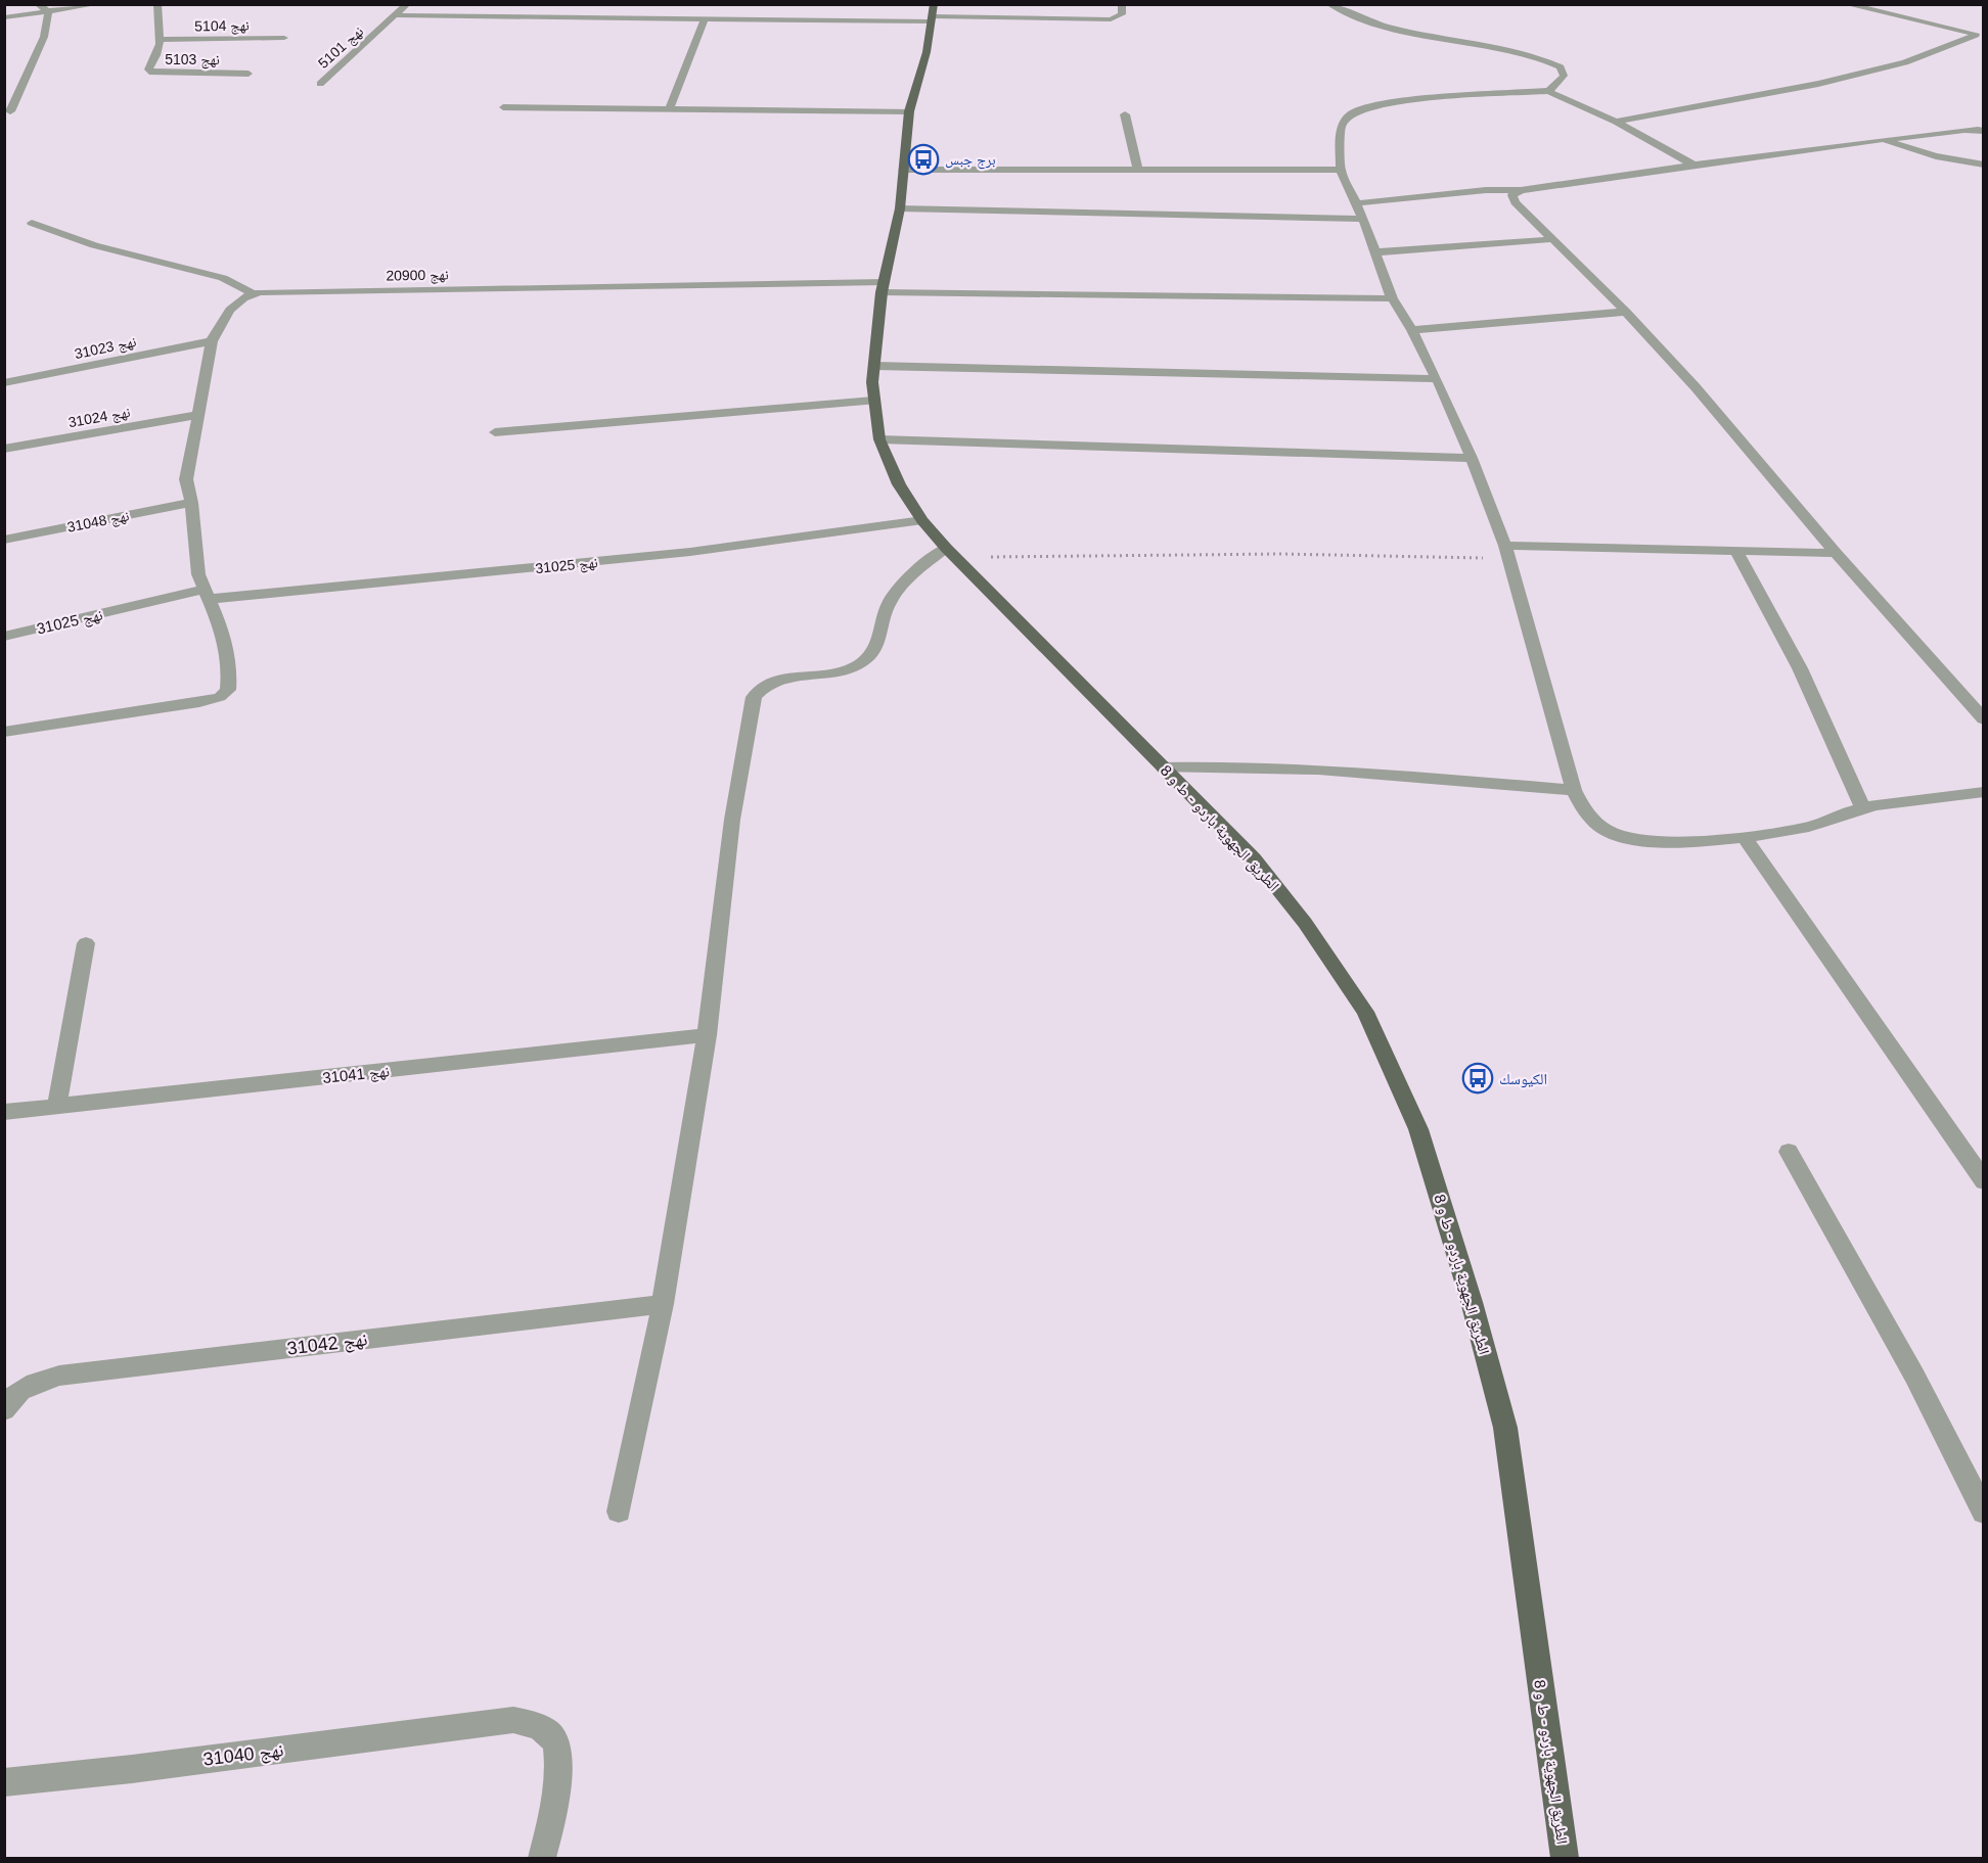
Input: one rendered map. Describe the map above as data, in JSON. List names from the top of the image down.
{
  "streets": {
    "main road": ["الطريق الجهوية باردو - ط و 8"],
    "street": [
      "نهج 5104",
      "نهج 5101",
      "نهج 5103",
      "نهج 20900",
      "نهج 31023",
      "نهج 31024",
      "نهج 31048",
      "نهج 31025",
      "نهج 31041",
      "نهج 31042",
      "نهج 31040"
    ]
  },
  "crossings": [
    ["نهج 5104", "نهج 5103"],
    ["نهج 20900", "الطريق الجهوية باردو - ط و 8"],
    ["نهج 31025", "الطريق الجهوية باردو - ط و 8"]
  ],
  "places": {
    "bus stop": ["برج جبس", "الكيوسك"]
  }
}
